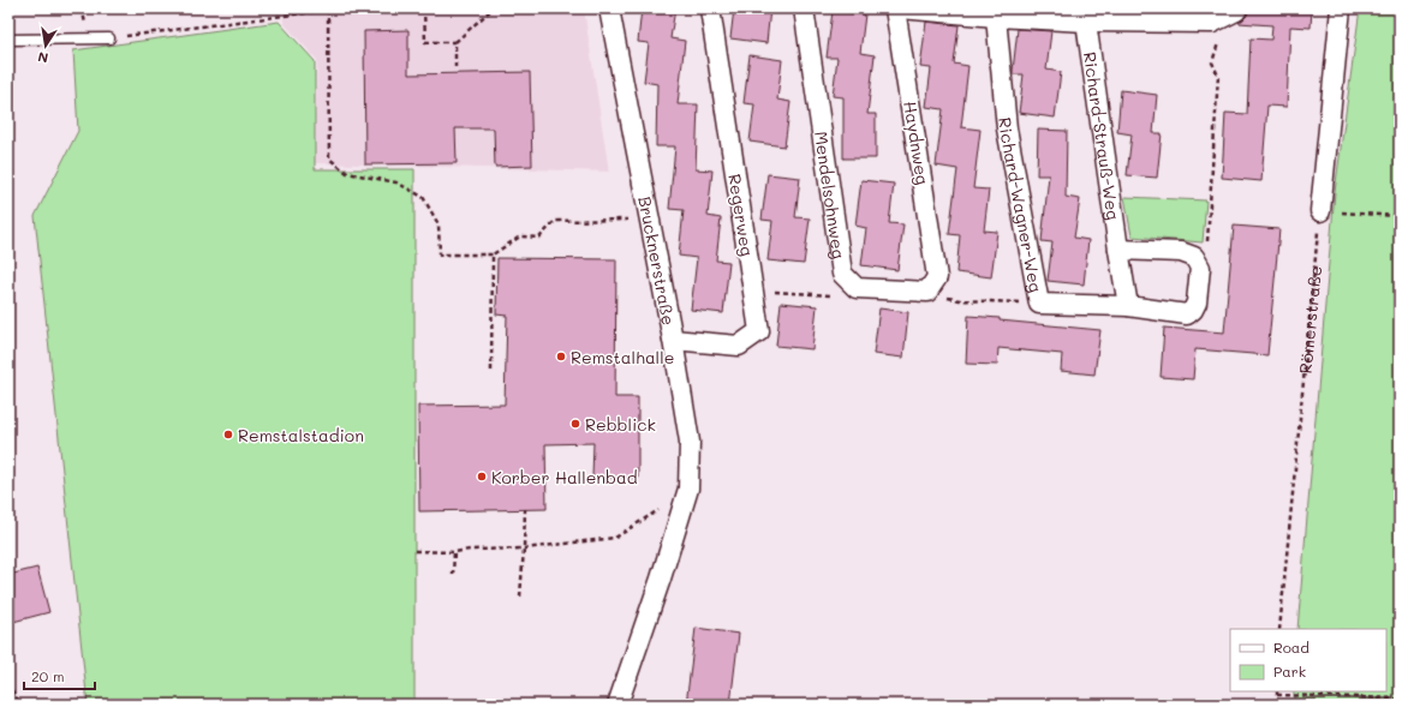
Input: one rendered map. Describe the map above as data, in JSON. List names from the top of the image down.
{
  "streets": {
    "street": [
      "Richard-Strauß-Weg",
      "Haydnweg",
      "Mendelsohnweg",
      "Richard-Wagner-Weg",
      "Regerweg",
      "Brucknerstraße"
    ],
    "path": ["Römerstraße"]
  },
  "crossings": [
    ["Richard-Strauß-Weg", "Richard-Wagner-Weg"],
    ["Regerweg", "Brucknerstraße"]
  ],
  "places": [
    "Remstalhalle",
    "Rebblick",
    "Remstalstadion",
    "Korber Hallenbad"
  ],
  "legend": ["Road", "Park"],
  "scale_bar": "20 m",
  "north": "bottom"
}
